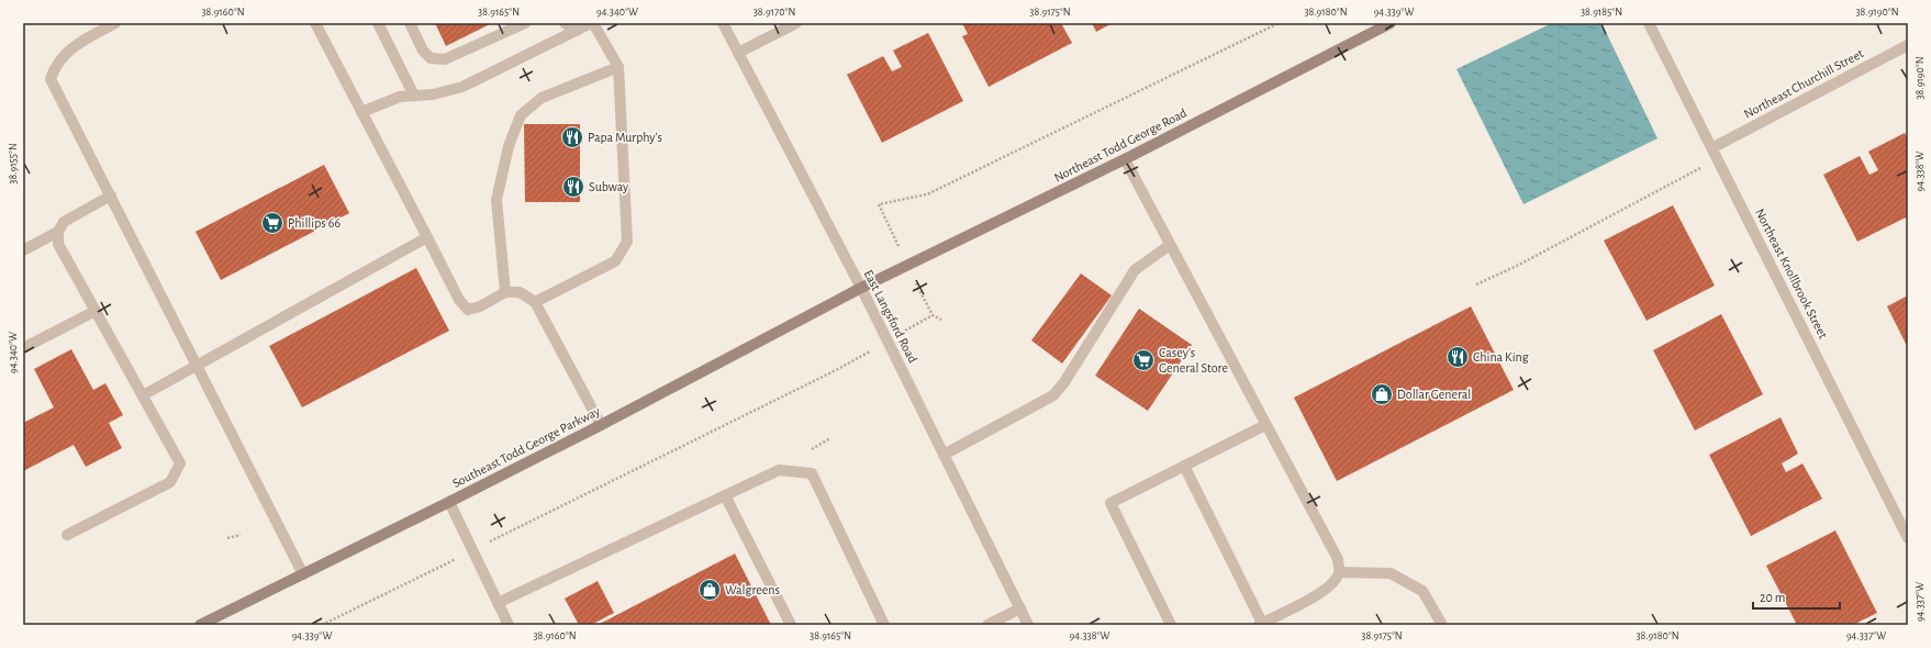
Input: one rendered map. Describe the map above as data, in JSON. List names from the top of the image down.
{
  "streets": {
    "main road": ["Northeast Todd George Road", "Southeast Todd George Parkway"],
    "street": ["Northeast Churchill Street", "Northeast Knollbrook Street", "East Langsford Road"]
  },
  "crossings": [
    ["Northeast Churchill Street", "Northeast Knollbrook Street"],
    ["Northeast Todd George Road", "East Langsford Road"],
    ["Northeast Todd George Road", "Southeast Todd George Parkway"],
    ["East Langsford Road", "Southeast Todd George Parkway"]
  ],
  "places": {
    "restaurant": ["Papa Murphy's", "Subway", "China King"],
    "supermarket": ["Phillips 66", "Casey's General Store"],
    "shop": ["Dollar General", "Walgreens"]
  },
  "scale_bar": "20 m",
  "coordinates": [
    "38.9160°N",
    "38.9165°N",
    "94.340°W",
    "38.9170°N",
    "38.9175°N",
    "38.9180°N",
    "94.339°W",
    "38.9185°N",
    "38.9190°N",
    "38.9155°N",
    "94.338°W",
    "94.337°W"
  ]
}
